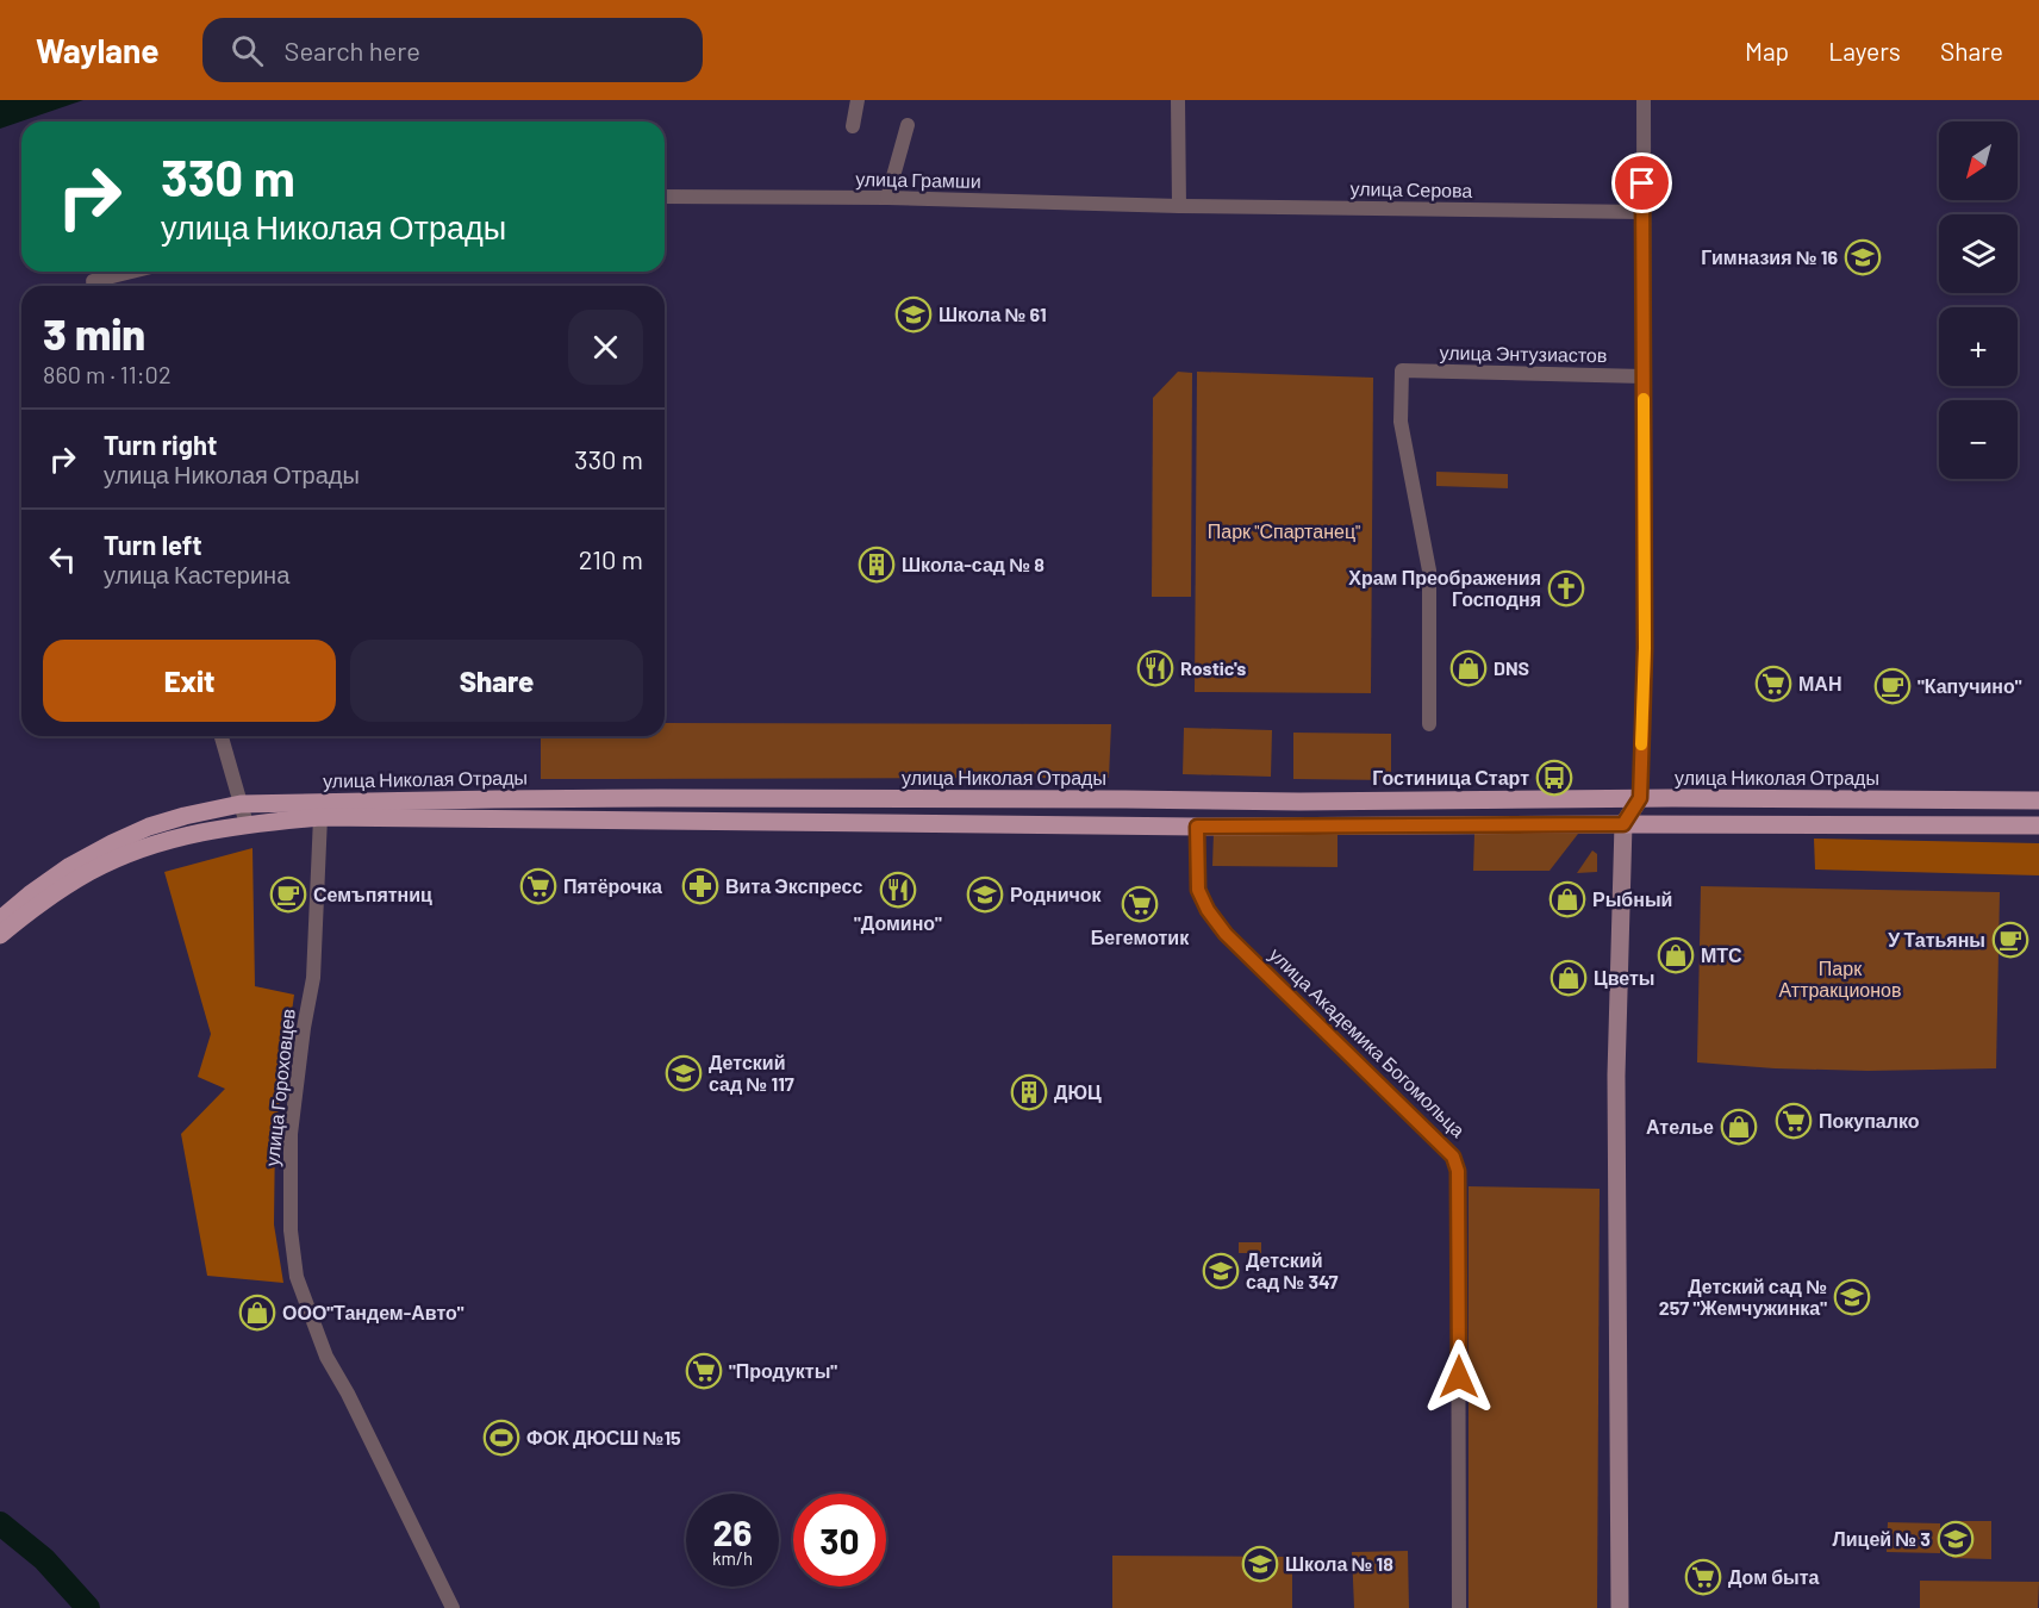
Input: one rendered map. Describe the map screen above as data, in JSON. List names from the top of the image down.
{
  "streets": {
    "main road": ["улица Николая Отрады"],
    "street": [
      "улица Грамши",
      "улица Серова",
      "улица Энтузиастов",
      "улица Академика Богомольца",
      "улица Гороховцев"
    ]
  },
  "crossings": [
    ["улица Грамши", "улица Серова"],
    ["улица Николая Отрады", "улица Академика Богомольца"],
    ["улица Николая Отрады", "улица Гороховцев"]
  ],
  "parks": ["Парк \"Спартанец\"", "Парк Аттракционов"],
  "places": {
    "school or university": [
      "Гимназия № 16",
      "Школа № 61",
      "Родничок",
      "Детский сад № 117",
      "Детский сад № 347",
      "Детский сад № 257 \"Жемчужинка\"",
      "Лицей № 3",
      "Школа № 18"
    ],
    "building": ["Школа-сад № 8", "ДЮЦ"],
    "church": ["Храм Преображения Господня"],
    "restaurant": ["Rostic's", "\"Домино\""],
    "shop": [
      "DNS",
      "Рыбный",
      "МТС",
      "Цветы",
      "Ателье",
      "ООО\"Тандем-Авто\""
    ],
    "supermarket": [
      "МАН",
      "Пятёрочка",
      "Бегемотик",
      "Покупалко",
      "\"Продукты\"",
      "Дом быта"
    ],
    "cafe": ["\"Капучино\"", "Семъпятниц", "У Татьяны"],
    "bus stop": ["Гостиница Старт"],
    "pharmacy": ["Вита Экспресс"],
    "sports": ["ФОК ДЮСШ №15"]
  },
  "north": "bottom left",
  "page": {
    "header": "Waylane",
    "search": "Search here",
    "nav": ["Map", "Layers", "Share"],
    "map_buttons": ["+", "−"],
    "turn": ["330 m", "улица Николая Отрады"],
    "heading": ["3 min", "860 m · 11:02"],
    "list": [
      {
        "name": "Turn right",
        "note": "улица Николая Отрады",
        "value": "330 m"
      },
      {
        "name": "Turn left",
        "note": "улица Кастерина",
        "value": "210 m"
      }
    ],
    "buttons": ["Exit", "Share"],
    "speed": "26 km/h",
    "limit": "30"
  }
}
